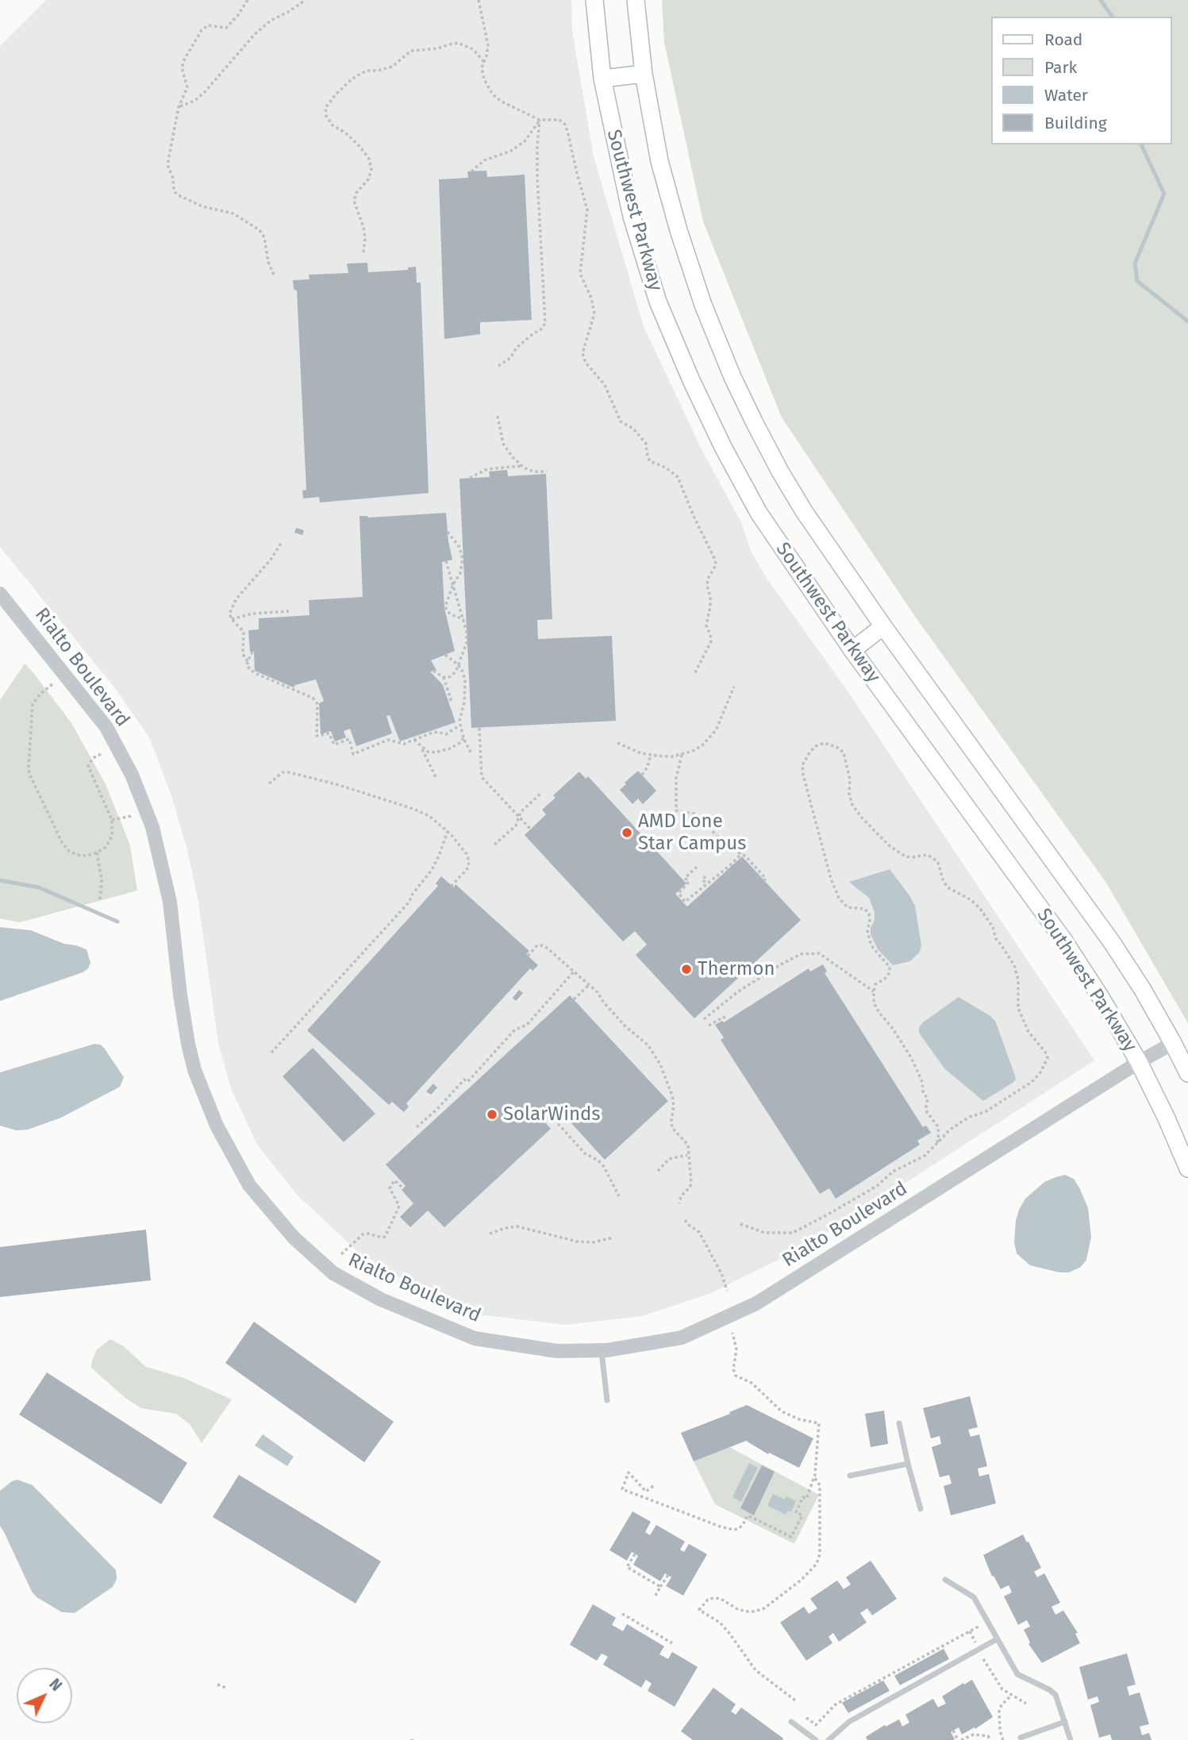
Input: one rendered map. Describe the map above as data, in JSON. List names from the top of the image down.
{
  "streets": {
    "main road": ["Southwest Parkway"],
    "street": ["Rialto Boulevard"]
  },
  "crossings": [
    ["Southwest Parkway", "Rialto Boulevard"]
  ],
  "places": ["AMD Lone Star Campus", "Thermon", "SolarWinds"],
  "legend": [
    "Road",
    "Park",
    "Water",
    "Building"
  ],
  "north": "top right"
}
